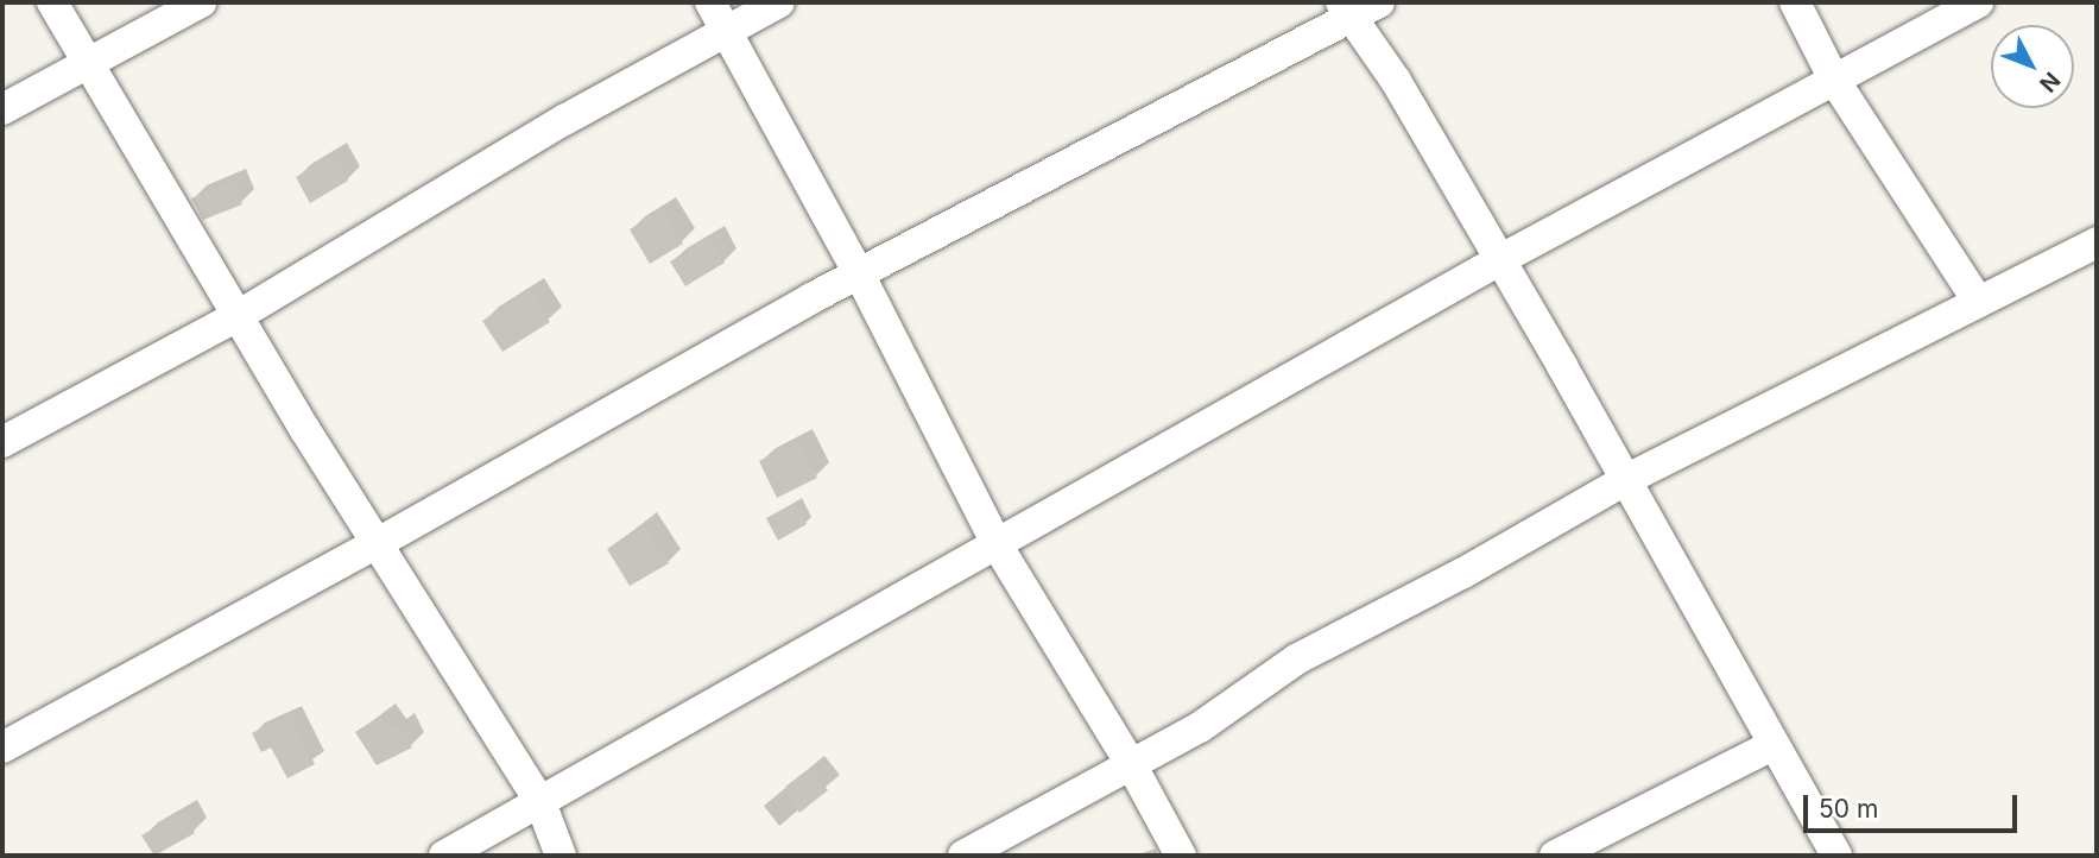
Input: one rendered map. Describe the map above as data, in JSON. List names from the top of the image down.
{
  "scale_bar": "50 m",
  "north": "bottom right"
}
